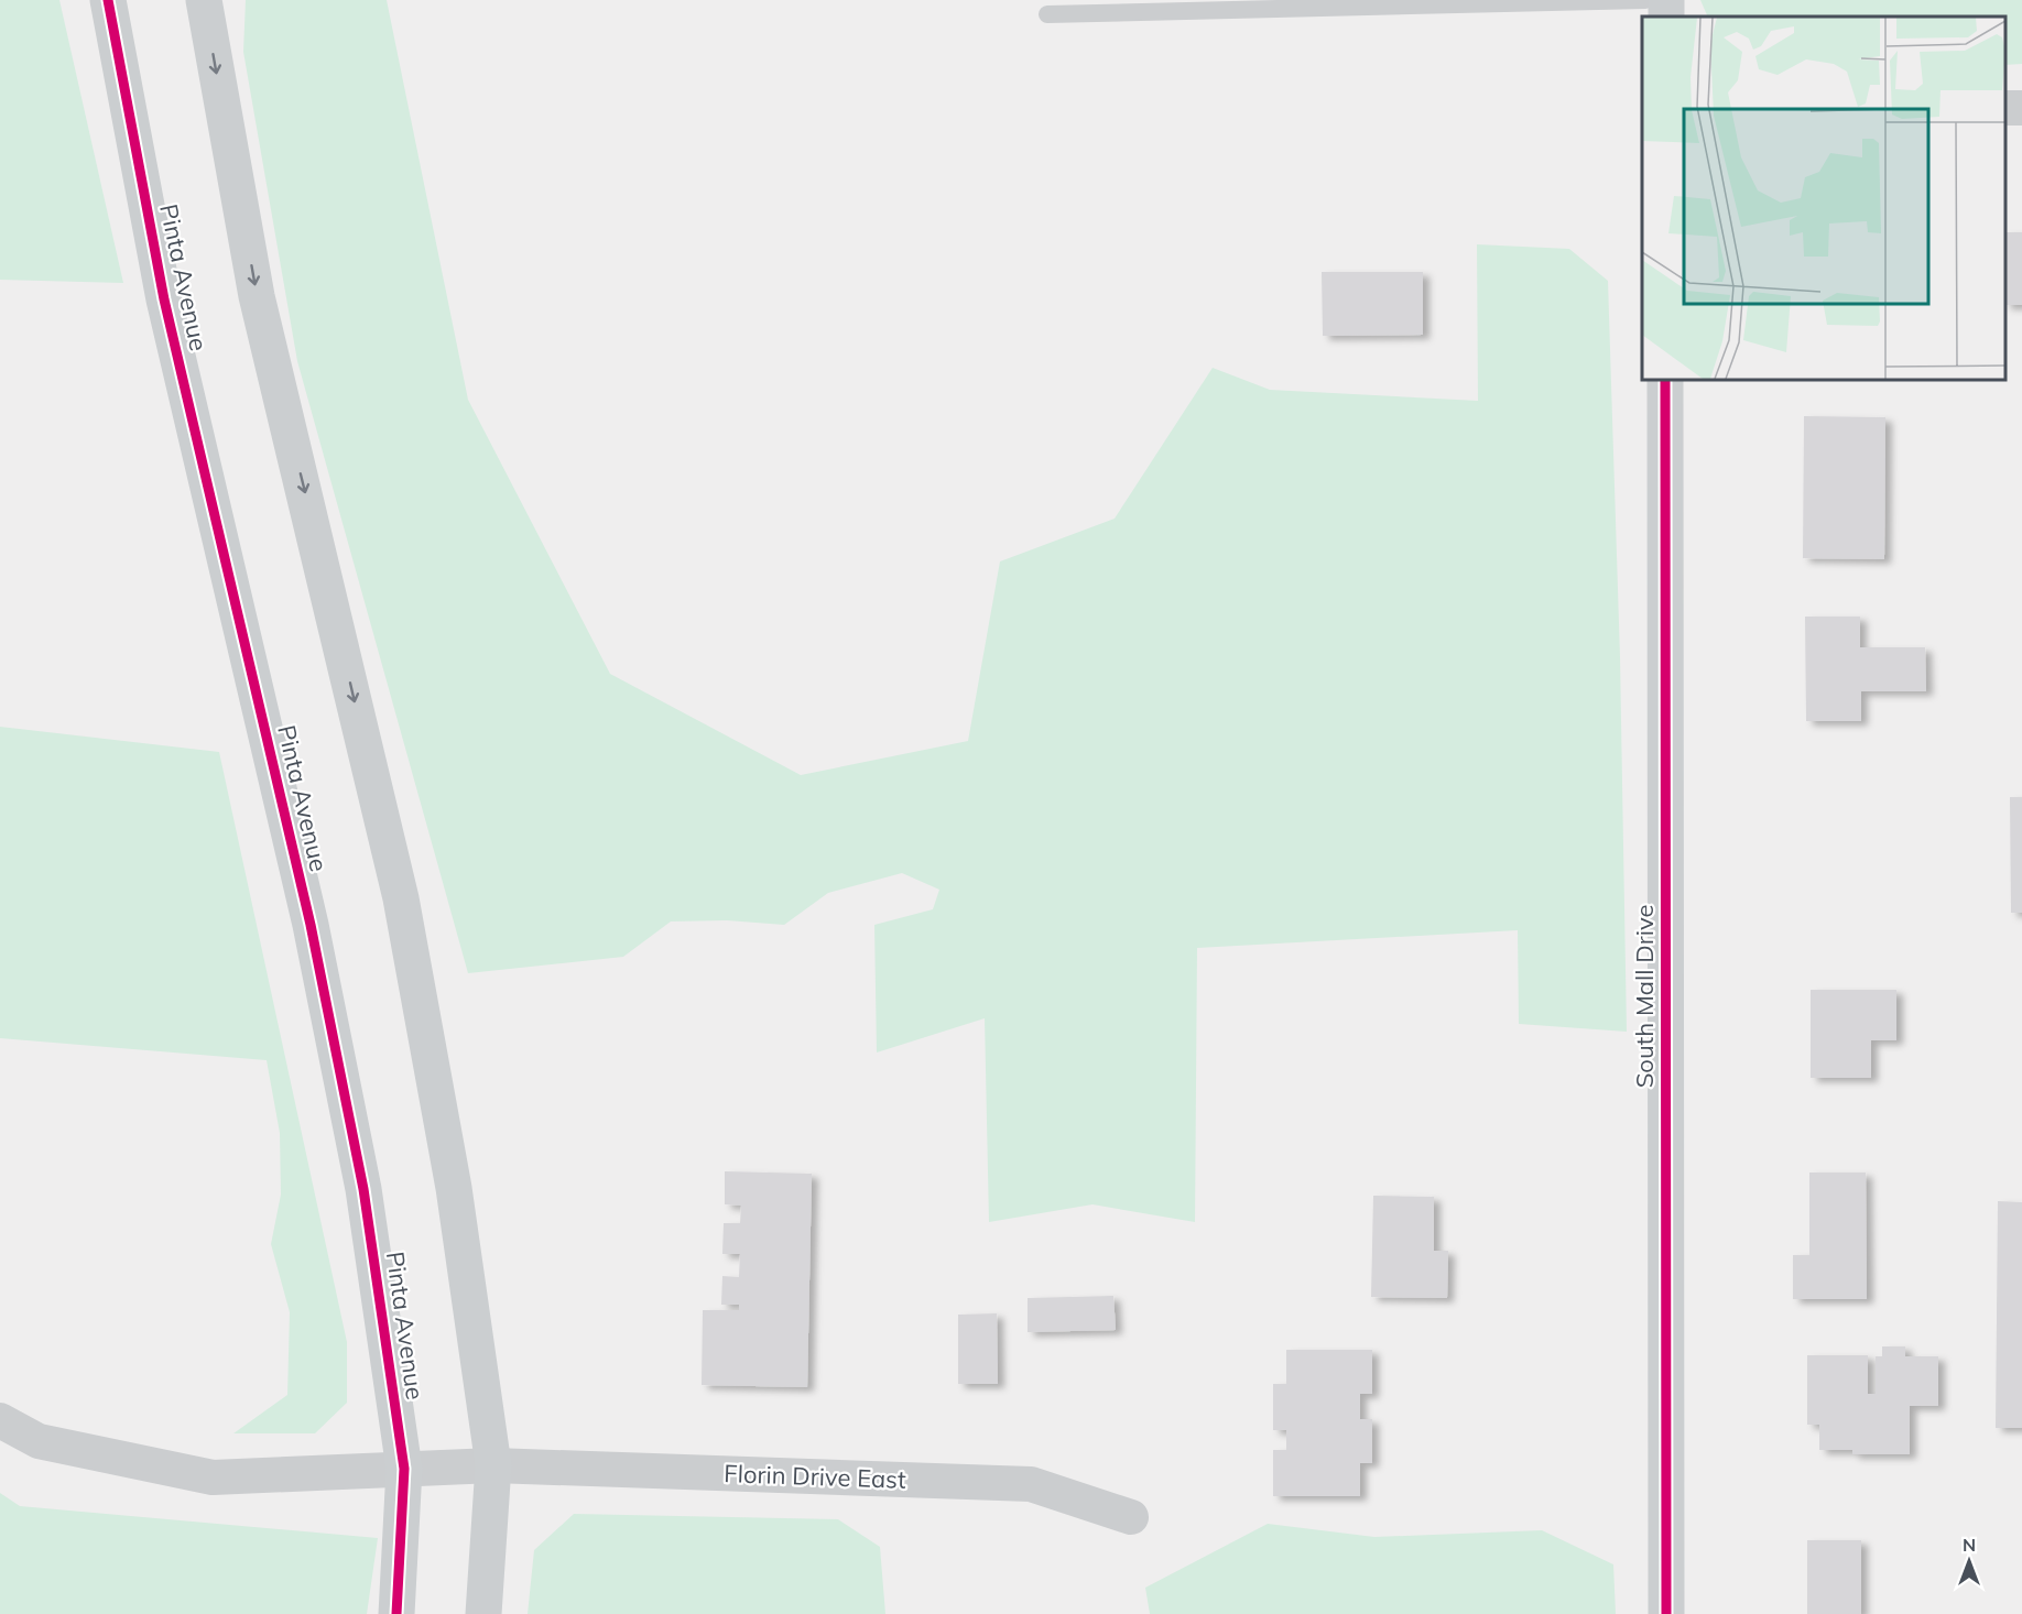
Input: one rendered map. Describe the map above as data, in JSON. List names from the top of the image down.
{
  "streets": {
    "street": ["Pinta Avenue", "South Mall Drive", "Florin Drive East"]
  },
  "crossings": [
    ["Pinta Avenue", "Florin Drive East"]
  ],
  "north": "top"
}
